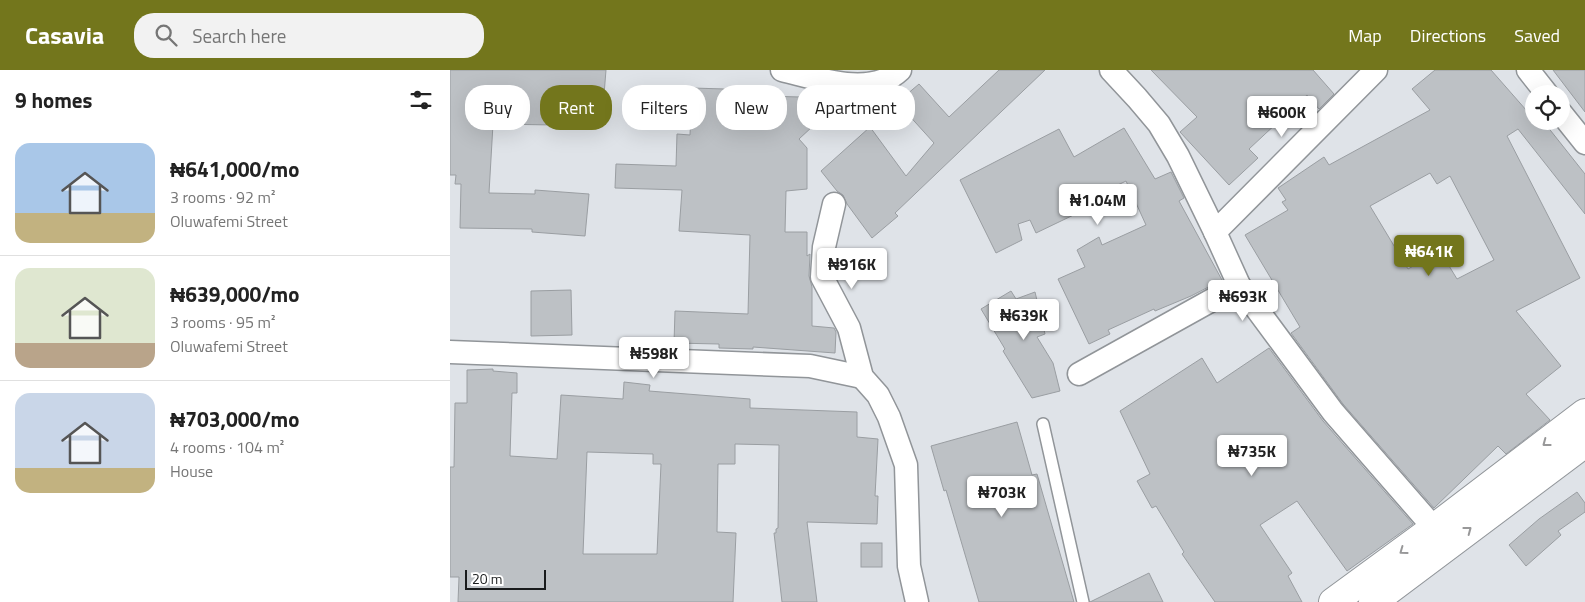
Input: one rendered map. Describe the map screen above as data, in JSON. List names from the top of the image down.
{
  "scale_bar": "20 m",
  "page": {
    "header": "Casavia",
    "search": "Search here",
    "nav": ["Map", "Directions", "Saved"],
    "heading": "9 homes",
    "chip": [
      "Buy",
      "Rent",
      "Filters",
      "New",
      "Apartment"
    ],
    "price": [
      "₦600K",
      "₦1.04M",
      "₦641K",
      "₦916K",
      "₦693K",
      "₦639K",
      "₦598K",
      "₦735K",
      "₦703K"
    ],
    "list": [
      {
        "name": "₦641,000/mo",
        "note": "3 rooms · 92 m² · Oluwafemi Street"
      },
      {
        "name": "₦639,000/mo",
        "note": "3 rooms · 95 m² · Oluwafemi Street"
      },
      {
        "name": "₦703,000/mo",
        "note": "4 rooms · 104 m² · House"
      }
    ],
    "scale": "20 m"
  }
}
